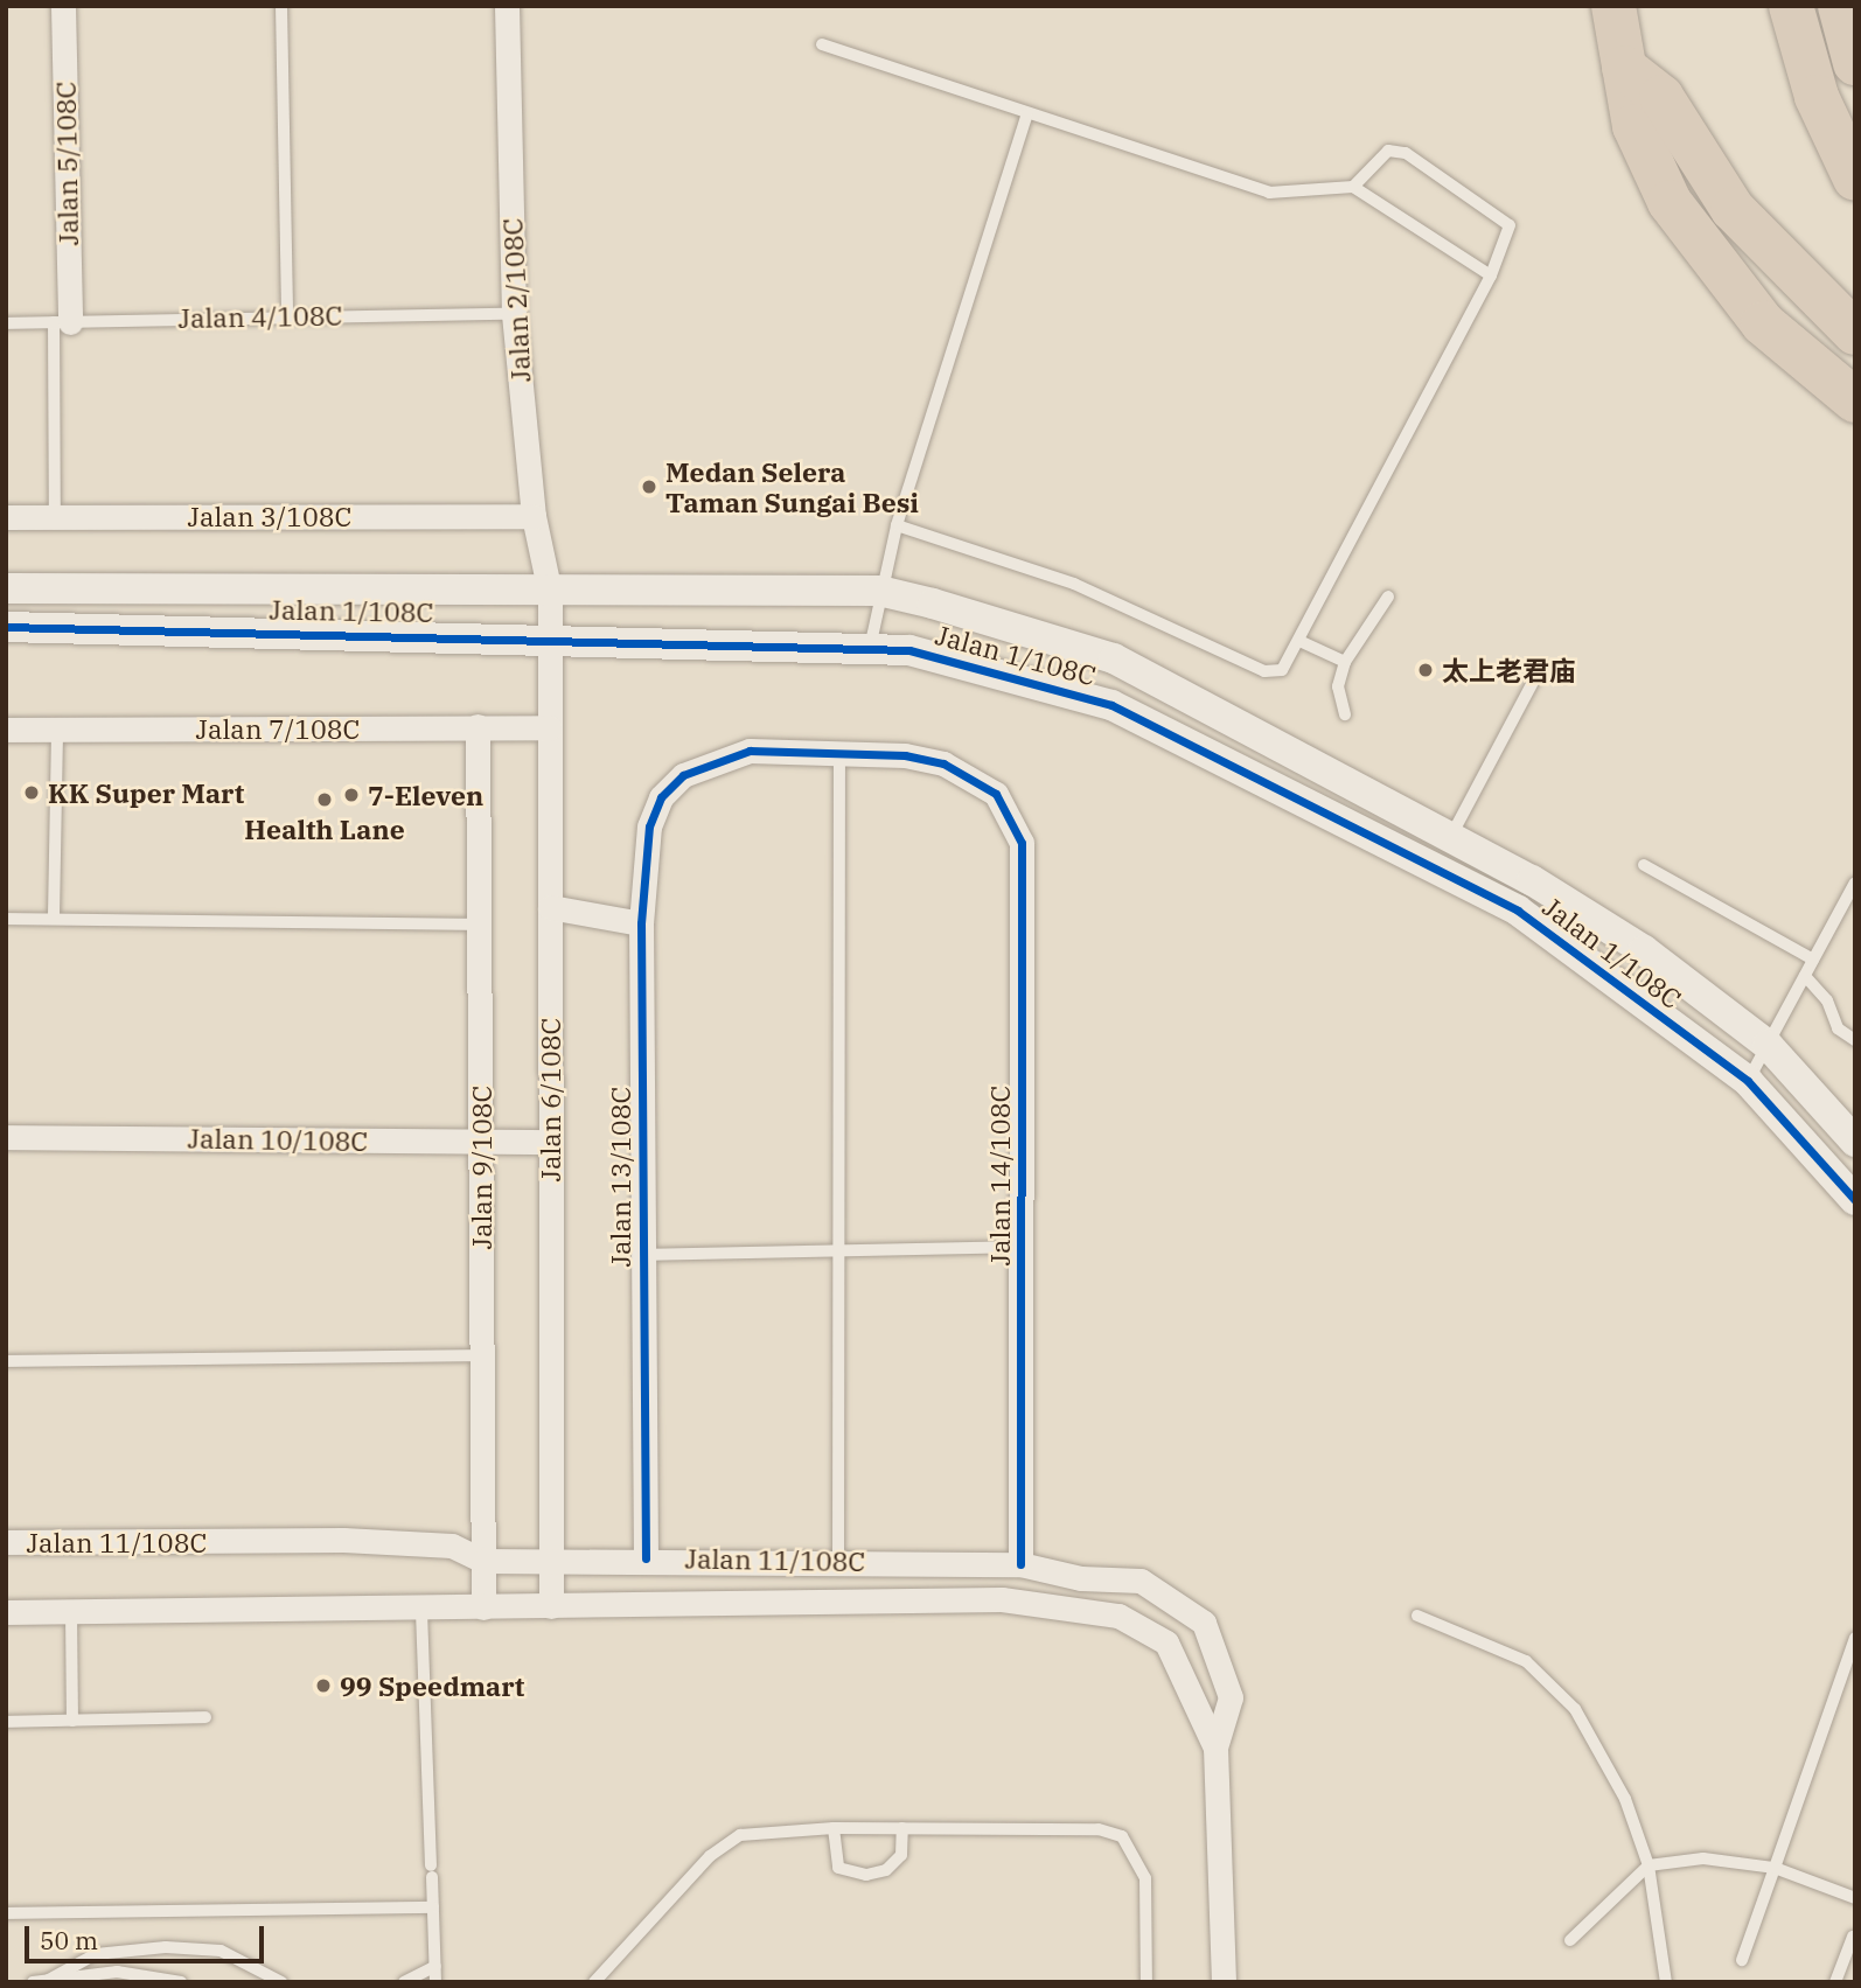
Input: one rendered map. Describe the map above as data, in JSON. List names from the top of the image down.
{
  "streets": {
    "street": [
      "Jalan 5/108C",
      "Jalan 2/108C",
      "Jalan 3/108C",
      "Jalan 1/108C",
      "Jalan 7/108C",
      "Jalan 6/108C",
      "Jalan 10/108C",
      "Jalan 9/108C",
      "Jalan 14/108C",
      "Jalan 13/108C",
      "Jalan 11/108C"
    ],
    "lane": ["Jalan 4/108C"]
  },
  "crossings": [
    ["Jalan 5/108C", "Jalan 4/108C"],
    ["Jalan 2/108C", "Jalan 4/108C"],
    ["Jalan 2/108C", "Jalan 3/108C"],
    ["Jalan 2/108C", "Jalan 1/108C"],
    ["Jalan 2/108C", "Jalan 6/108C"],
    ["Jalan 1/108C", "Jalan 6/108C"],
    ["Jalan 7/108C", "Jalan 6/108C"],
    ["Jalan 7/108C", "Jalan 9/108C"],
    ["Jalan 6/108C", "Jalan 10/108C"],
    ["Jalan 6/108C", "Jalan 11/108C"],
    ["Jalan 10/108C", "Jalan 9/108C"],
    ["Jalan 9/108C", "Jalan 11/108C"],
    ["Jalan 14/108C", "Jalan 13/108C"],
    ["Jalan 14/108C", "Jalan 11/108C"],
    ["Jalan 13/108C", "Jalan 11/108C"]
  ],
  "places": [
    "Medan Selera Taman Sungai Besi",
    "太上老君庙",
    "KK Super Mart",
    "7-Eleven",
    "Health Lane",
    "99 Speedmart"
  ],
  "scale_bar": "50 m"
}
